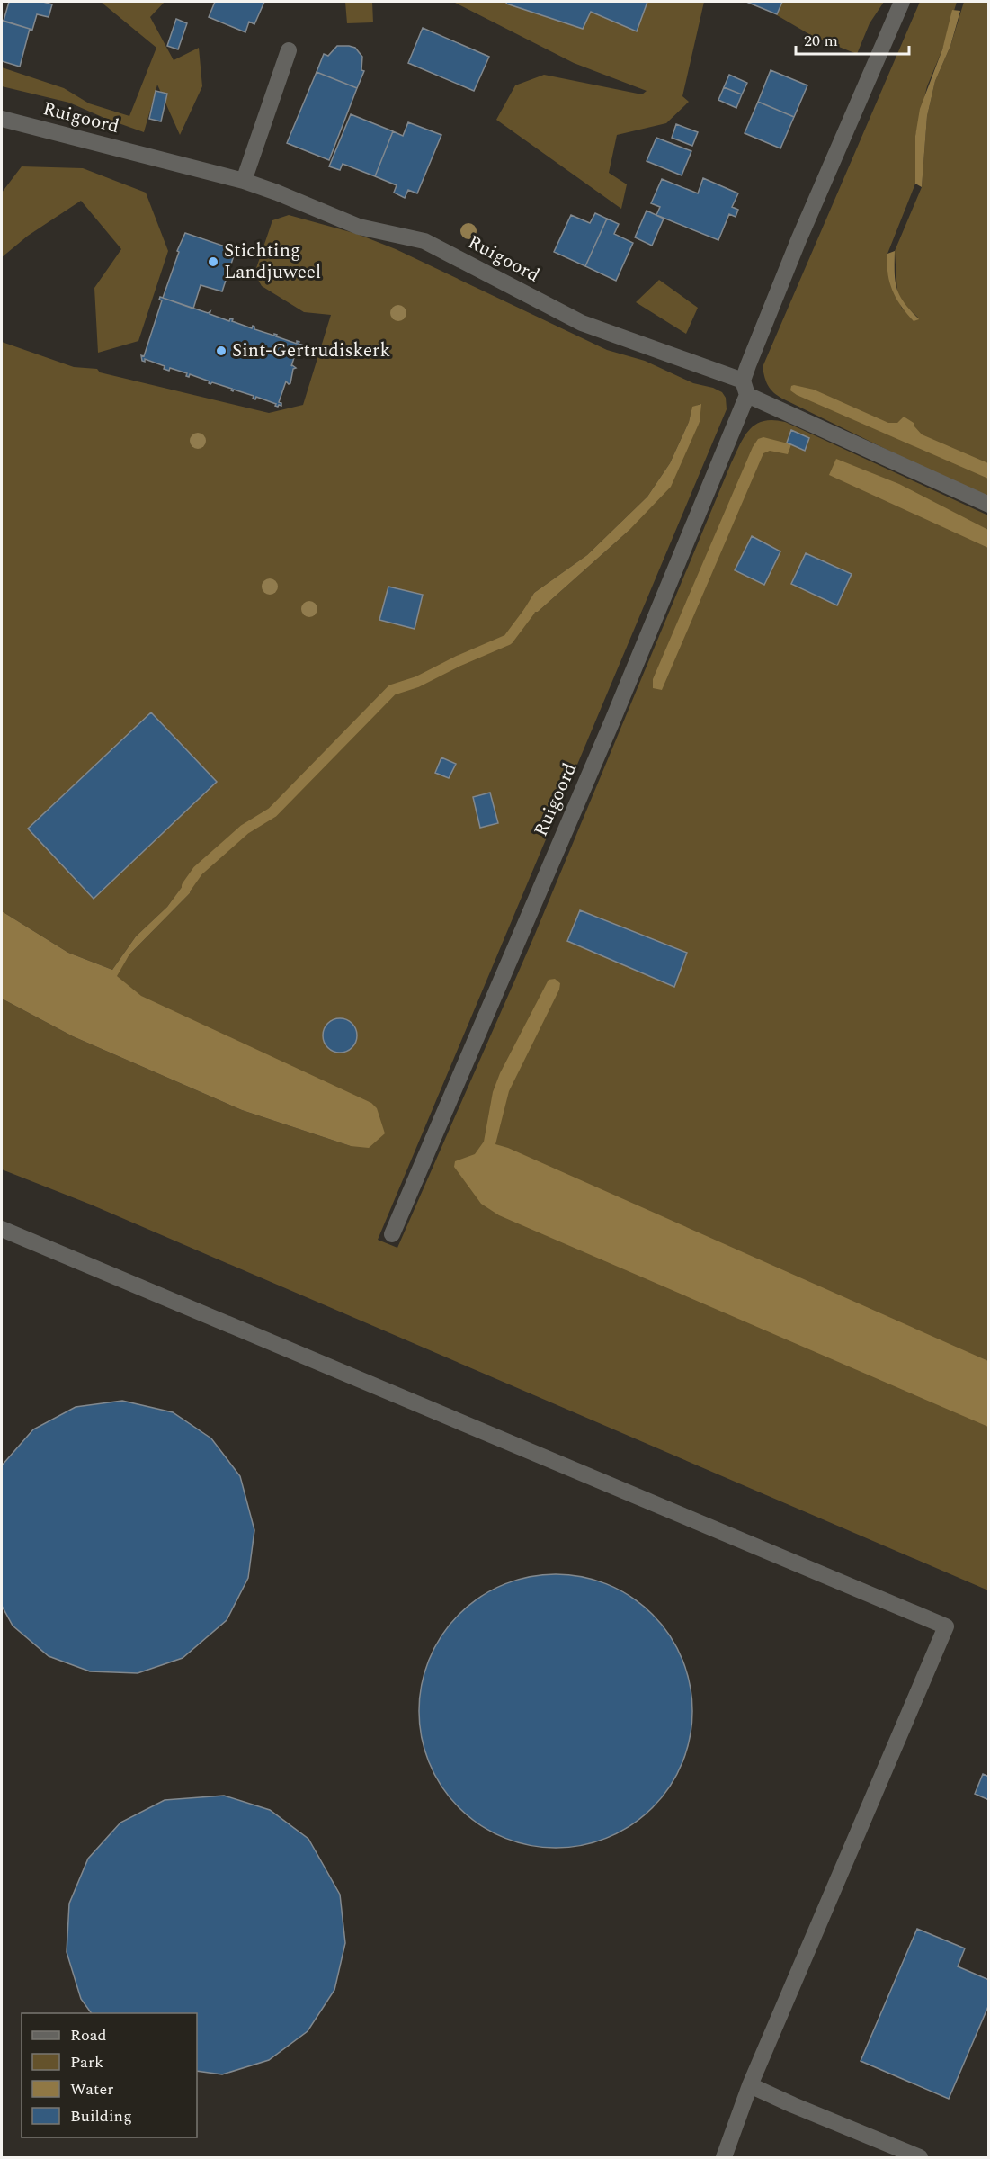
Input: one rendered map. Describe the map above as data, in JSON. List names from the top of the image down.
{
  "streets": {
    "street": ["Ruigoord"]
  },
  "places": ["Stichting Landjuweel", "Sint-Gertrudiskerk"],
  "legend": [
    "Road",
    "Park",
    "Water",
    "Building"
  ],
  "scale_bar": "20 m"
}
